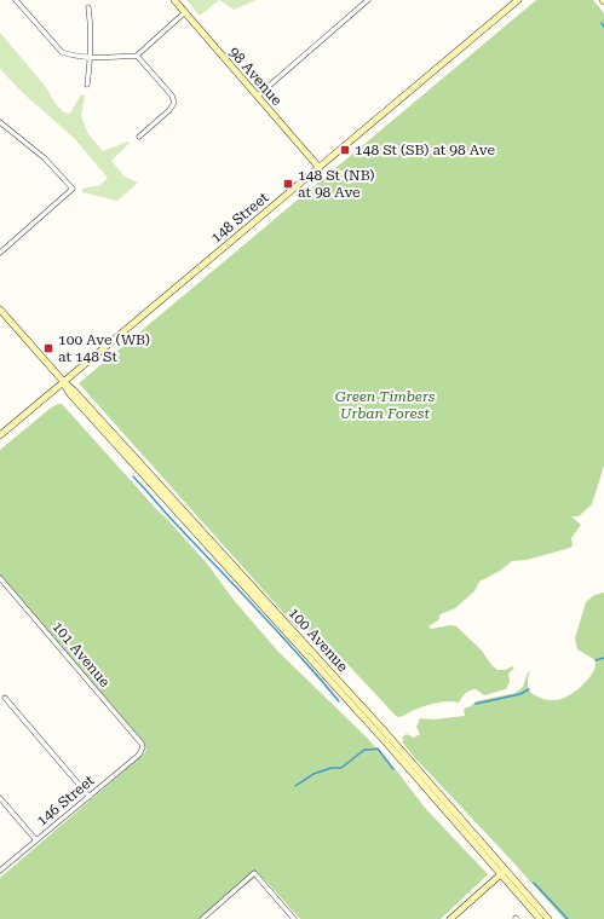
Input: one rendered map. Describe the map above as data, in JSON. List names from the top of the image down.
{
  "streets": {
    "main road": ["98 Avenue", "148 Street", "100 Avenue"],
    "street": ["101 Avenue", "146 Street"]
  },
  "crossings": [
    ["98 Avenue", "148 Street"],
    ["148 Street", "100 Avenue"],
    ["101 Avenue", "146 Street"]
  ],
  "parks": ["Green Timbers Urban Forest"],
  "places": {
    "transit": ["148 St (SB) at 98 Ave", "148 St (NB) at 98 Ave", "100 Ave (WB) at 148 St"]
  }
}
